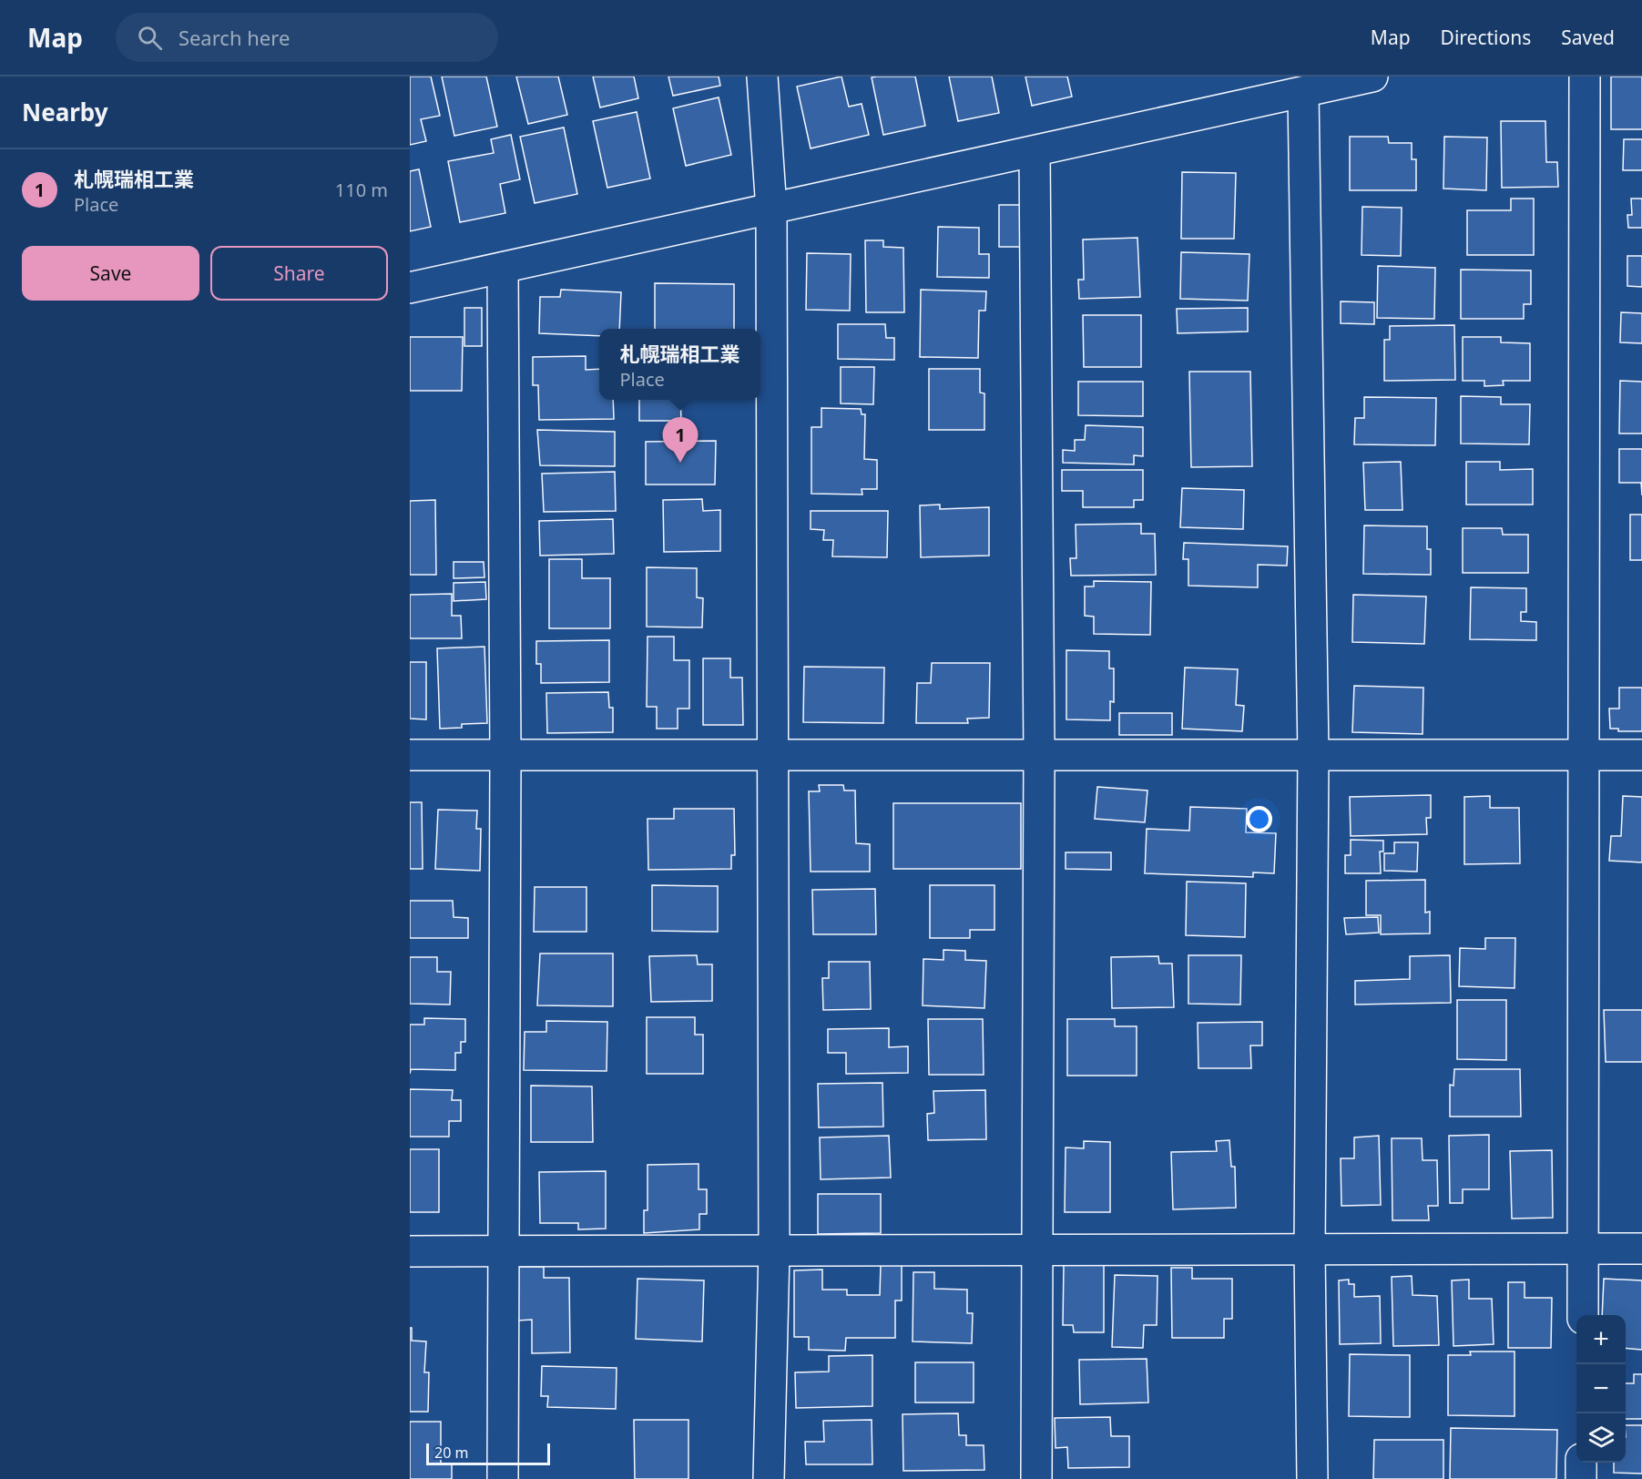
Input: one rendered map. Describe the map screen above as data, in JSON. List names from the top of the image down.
{
  "scale_bar": "20 m",
  "page": {
    "header": "Map",
    "search": "Search here",
    "nav": ["Map", "Directions", "Saved"],
    "heading": "Nearby",
    "list": [
      {
        "mark": "1",
        "name": "札幌瑞相工業",
        "note": "Place",
        "value": "110 m"
      }
    ],
    "buttons": ["Save", "Share"],
    "popup": ["札幌瑞相工業", "Place"],
    "pins": "1",
    "map_buttons": ["+", "−"],
    "scale": "20 m"
  }
}
